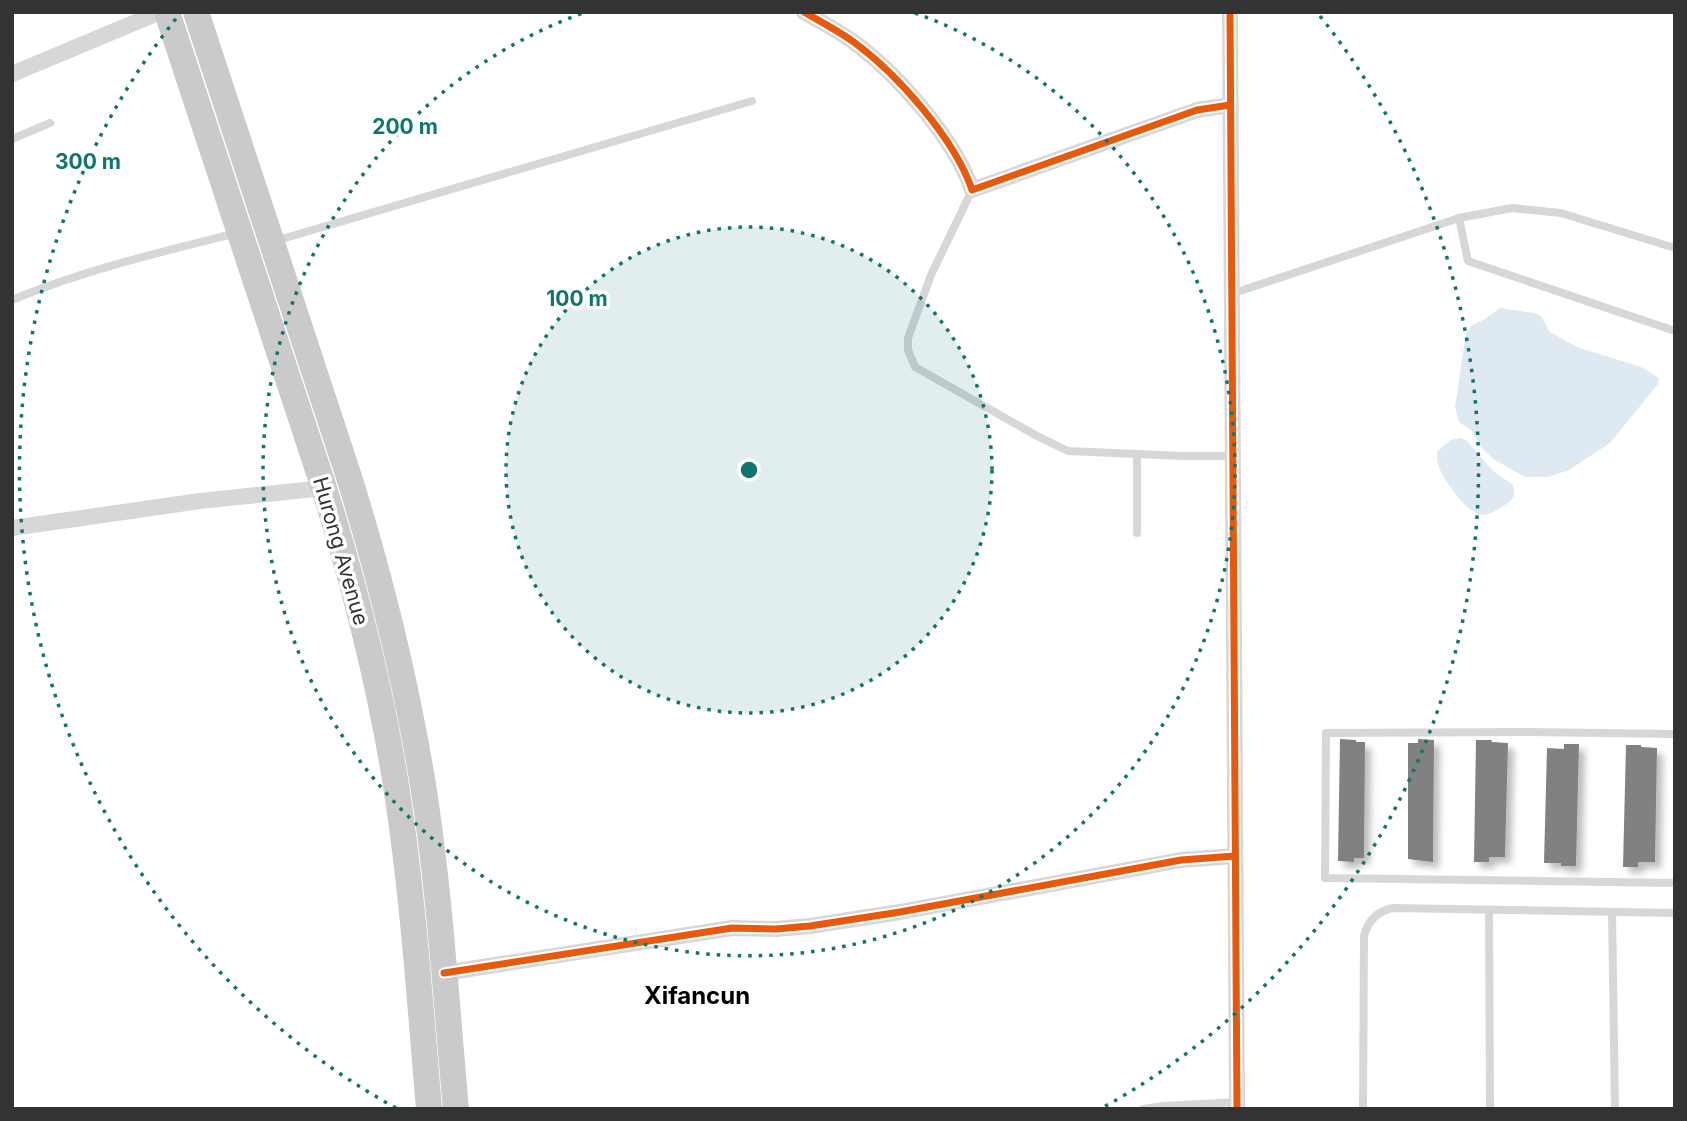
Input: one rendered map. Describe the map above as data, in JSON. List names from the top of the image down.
{
  "streets": {
    "main road": ["Hurong Avenue"]
  },
  "districts": ["Xifancun"],
  "rings": ["200 m", "300 m", "100 m"]
}
